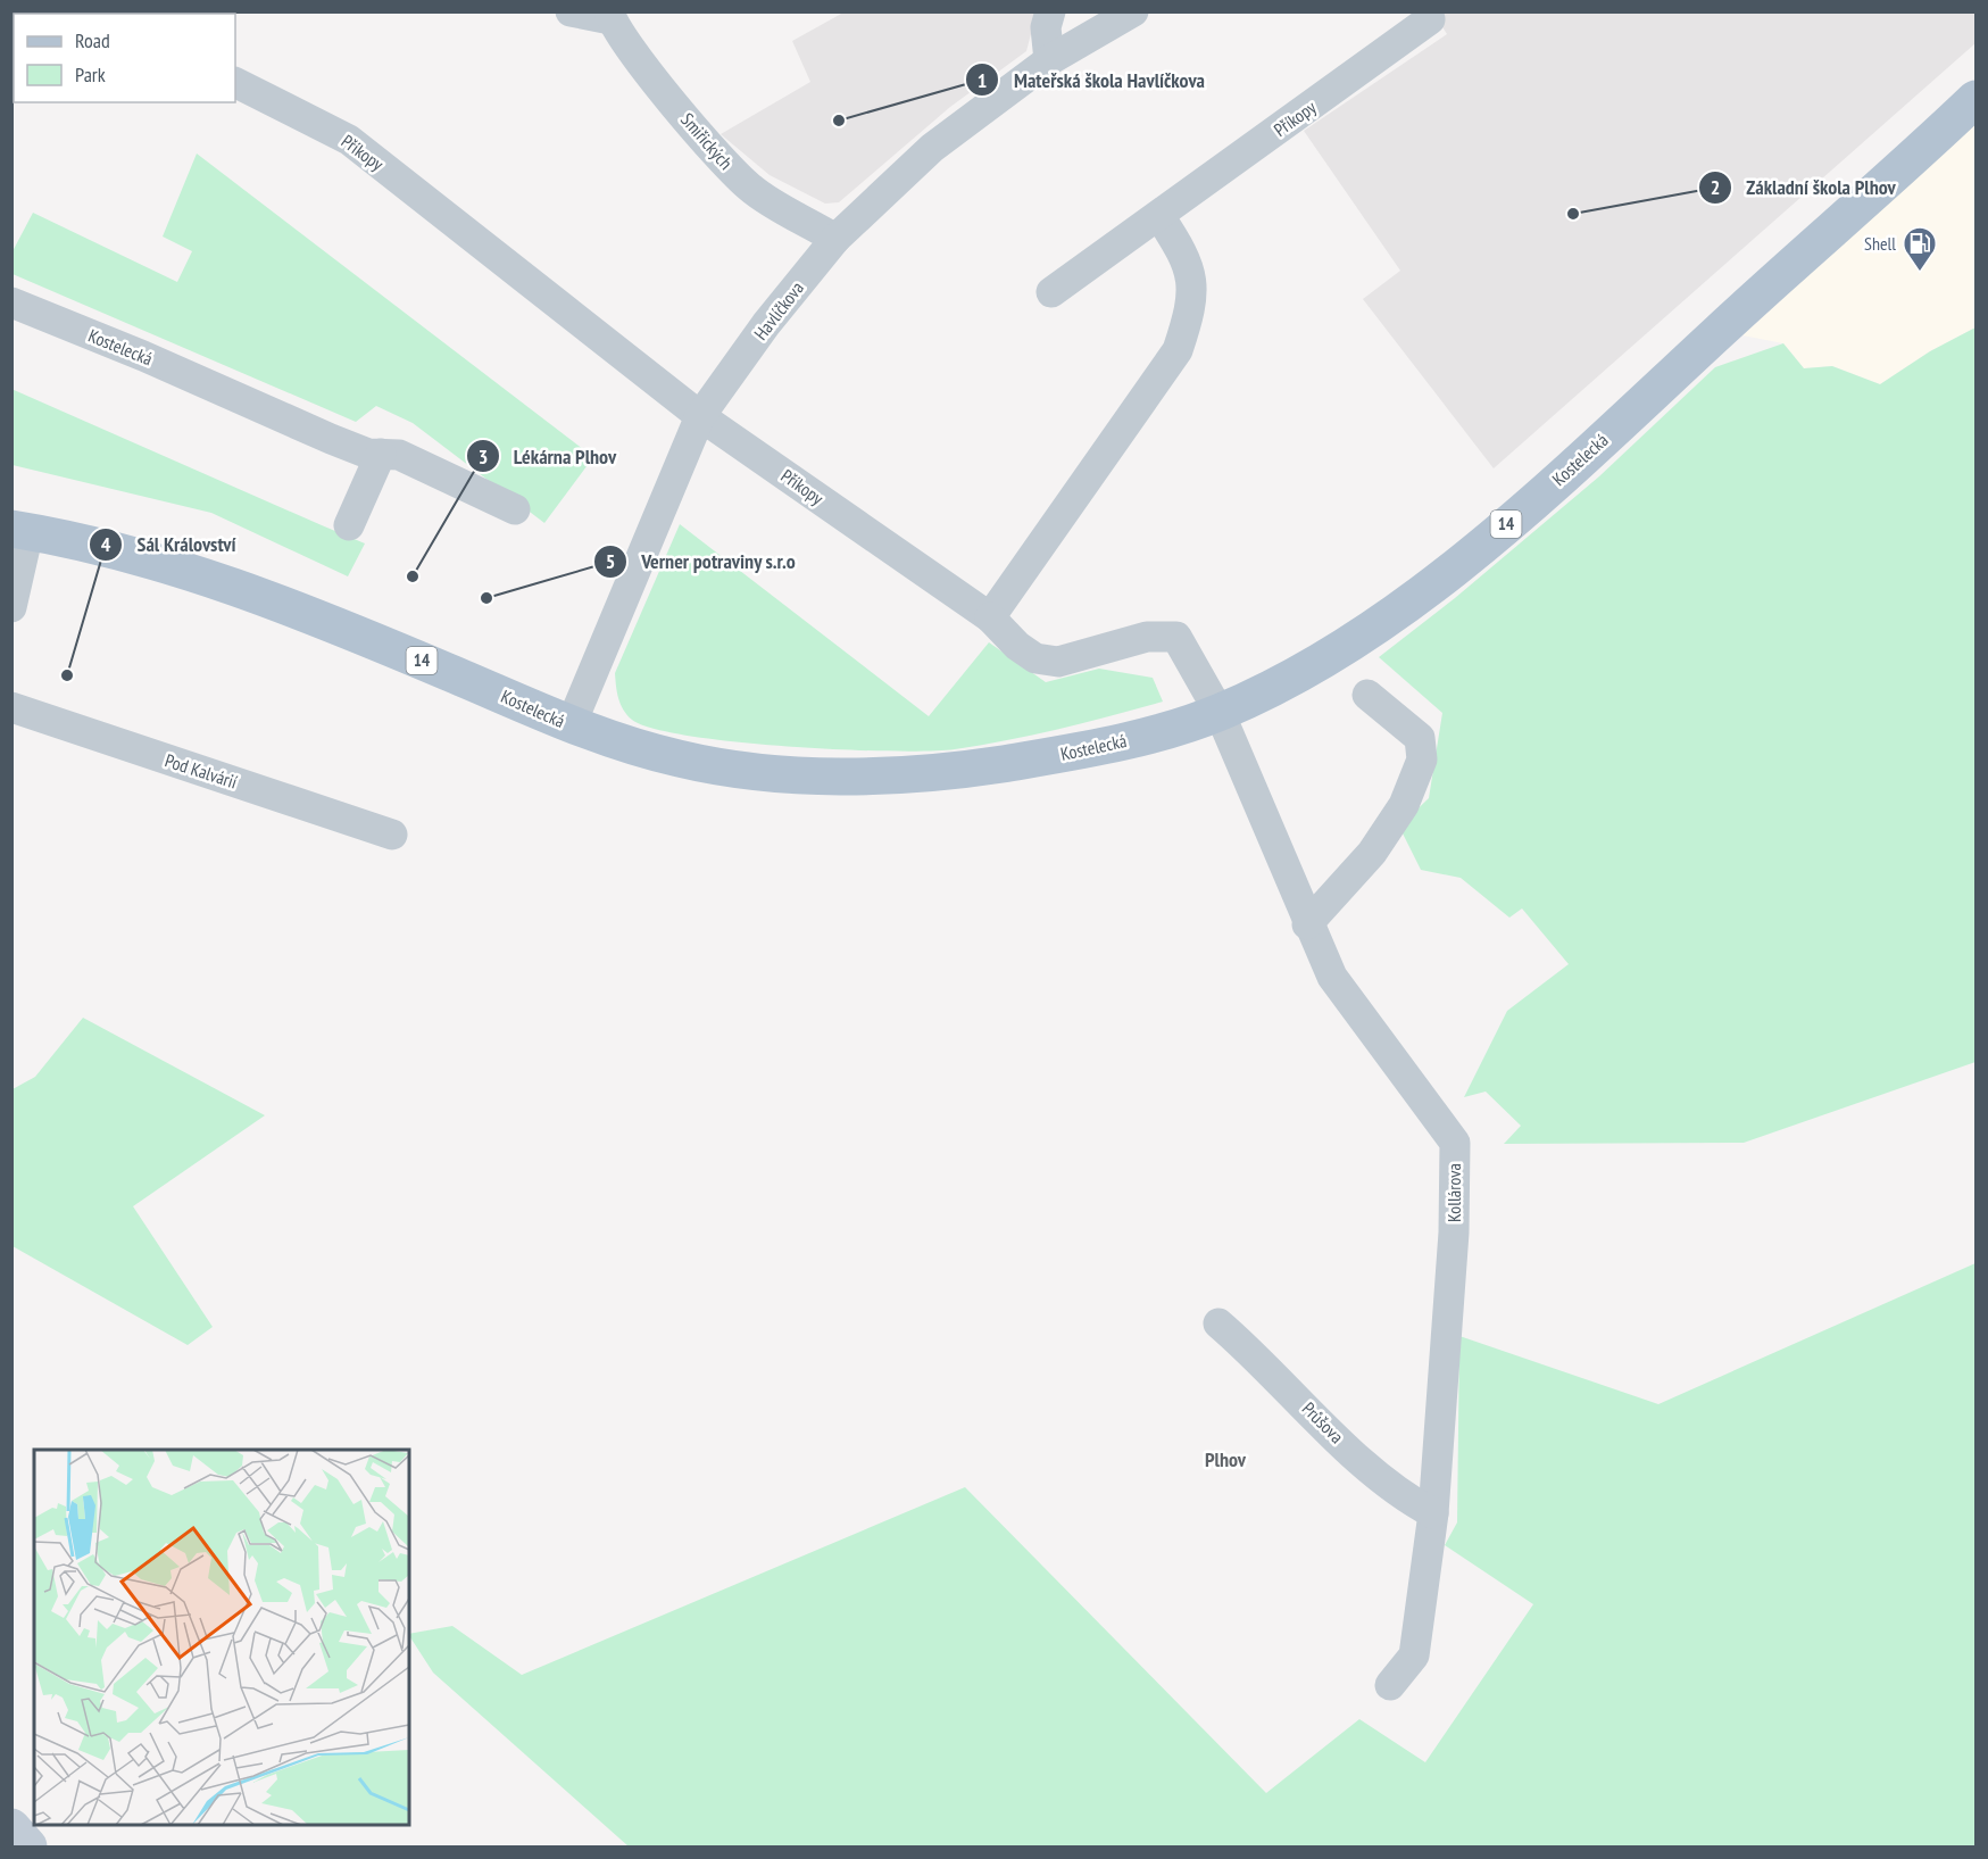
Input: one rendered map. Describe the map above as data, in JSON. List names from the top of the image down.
{
  "streets": {
    "main road": ["Kostelecká", "14"],
    "street": [
      "Příkopy",
      "Smiřických",
      "Havlíčkova",
      "Pod Kalvárií",
      "Kollárova",
      "Průšova"
    ]
  },
  "crossings": [
    ["Příkopy", "Havlíčkova"],
    ["Příkopy", "Kostelecká"],
    ["Příkopy", "Kollárova"],
    ["Smiřických", "Havlíčkova"],
    ["Havlíčkova", "Kostelecká"],
    ["Kostelecká", "Kollárova"],
    ["Kollárova", "Průšova"]
  ],
  "districts": ["Plhov"],
  "places": {
    "other": [
      "Mateřská škola Havlíčkova",
      "Základní škola Plhov",
      "Lékárna Plhov",
      "Verner potraviny s.r.o",
      "Sál Království"
    ],
    "fuel station": ["Shell"]
  },
  "legend": ["Road", "Park"]
}
